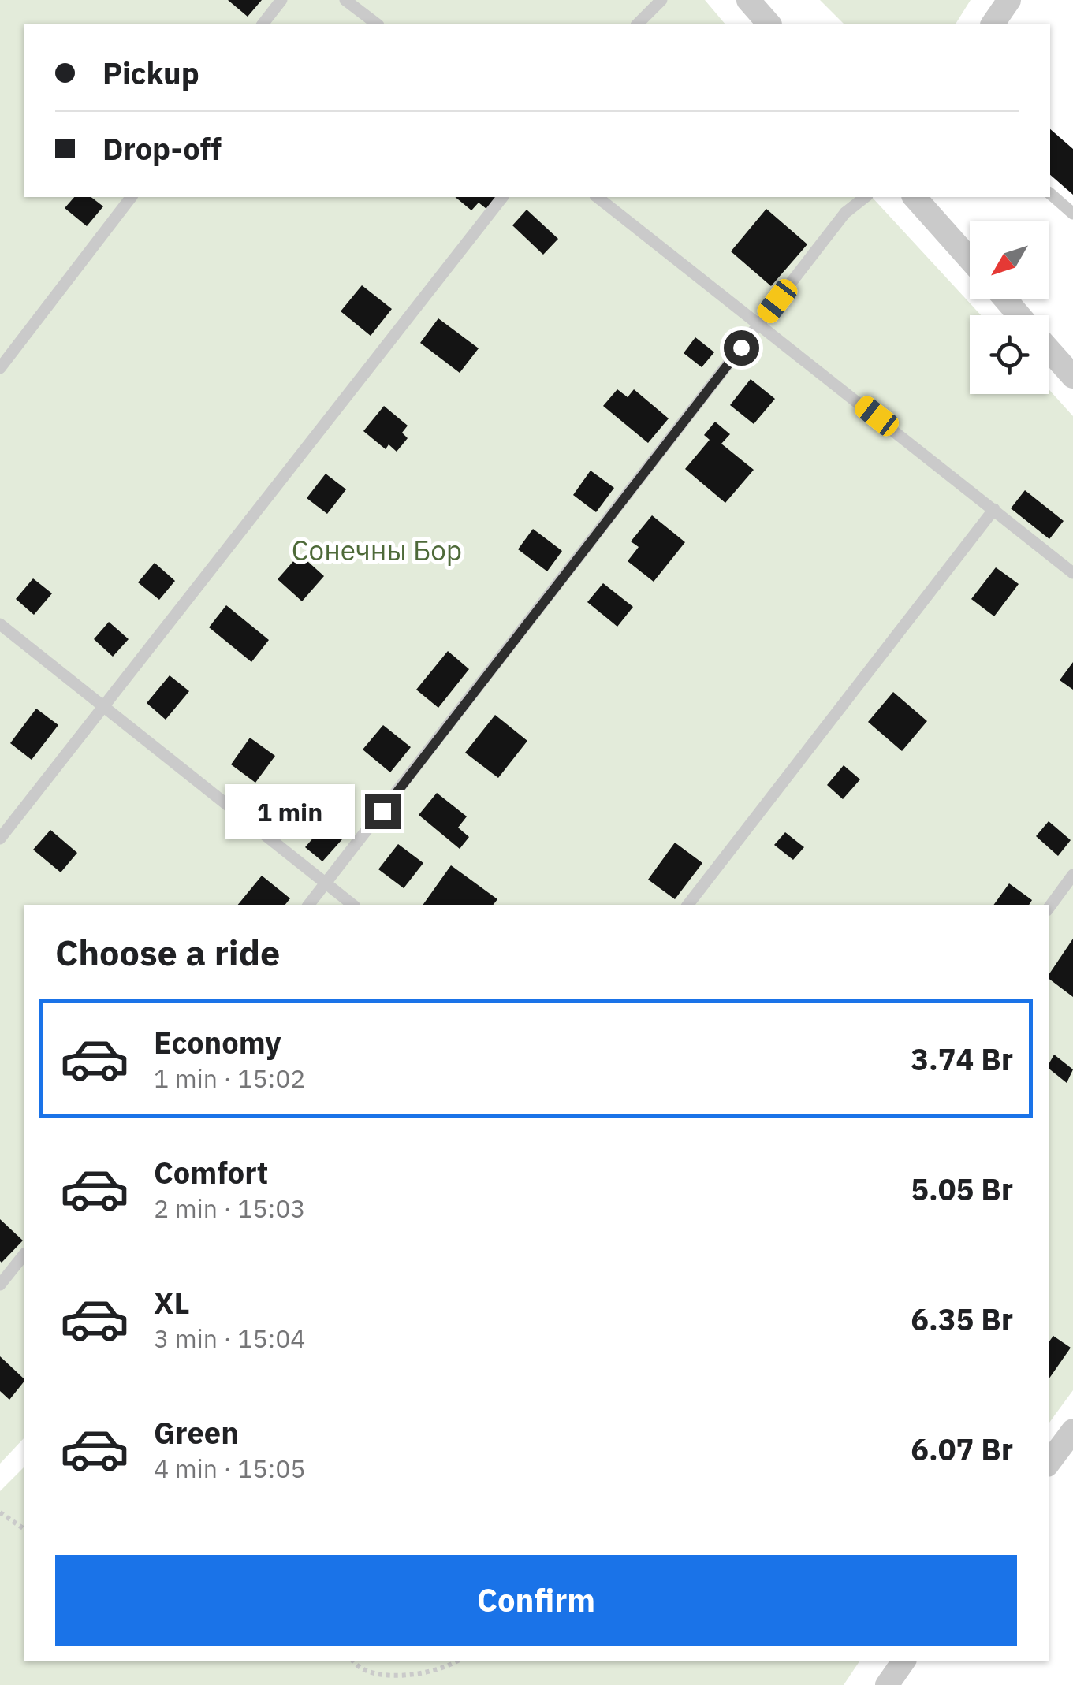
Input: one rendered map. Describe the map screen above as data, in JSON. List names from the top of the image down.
{
  "parks": ["Сонечны Бор"],
  "north": "bottom left",
  "page": {
    "banner": ["Pickup", "Drop-off"],
    "bubble": "1 min",
    "heading": "Choose a ride",
    "list": [
      {
        "name": "Economy",
        "note": "1 min · 15:02",
        "value": "3.74 Br"
      },
      {
        "name": "Comfort",
        "note": "2 min · 15:03",
        "value": "5.05 Br"
      },
      {
        "name": "XL",
        "note": "3 min · 15:04",
        "value": "6.35 Br"
      },
      {
        "name": "Green",
        "note": "4 min · 15:05",
        "value": "6.07 Br"
      }
    ],
    "buttons": "Confirm"
  }
}
